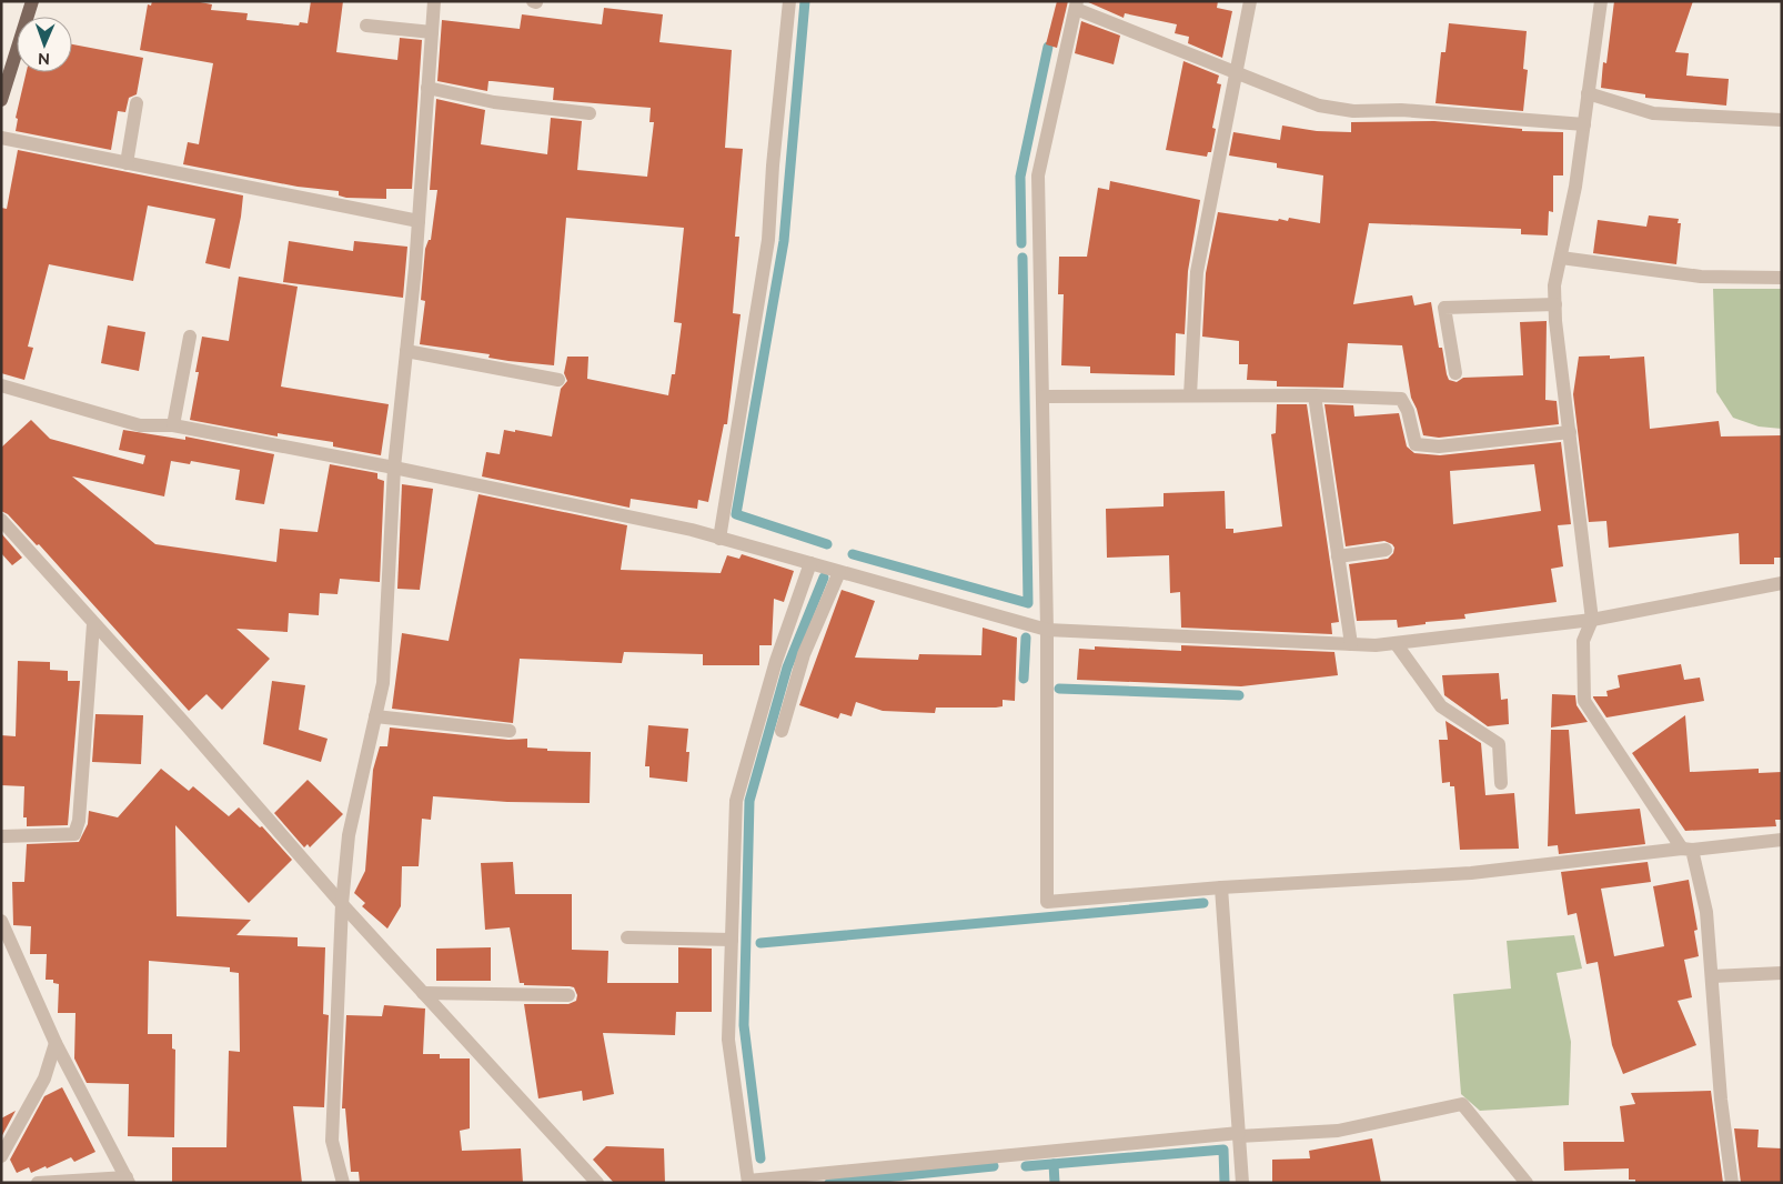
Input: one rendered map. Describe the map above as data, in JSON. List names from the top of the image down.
{
  "north": "bottom"
}
